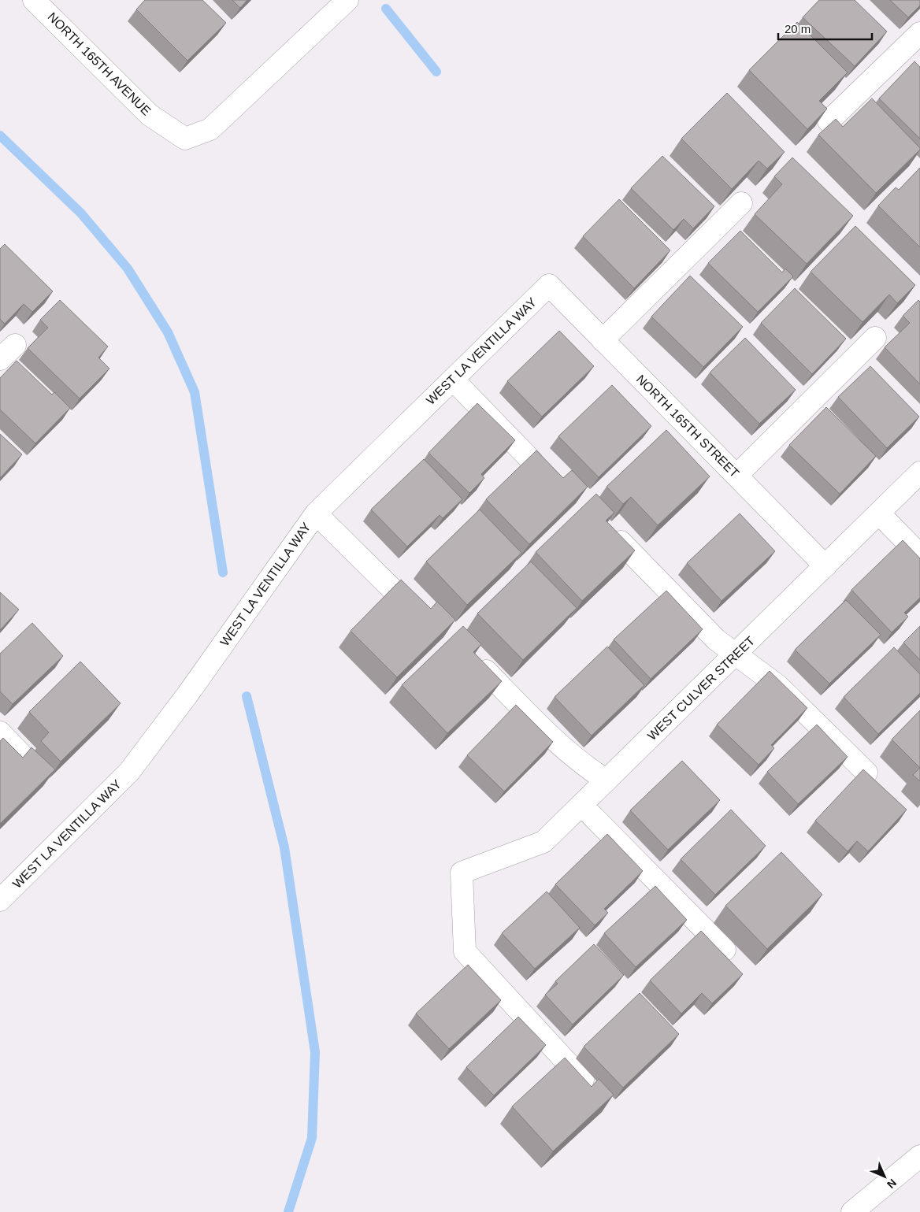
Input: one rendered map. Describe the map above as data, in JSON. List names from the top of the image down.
{
  "streets": {
    "street": [
      "NORTH 165TH AVENUE",
      "WEST LA VENTILLA WAY",
      "NORTH 165TH STREET",
      "WEST CULVER STREET"
    ]
  },
  "crossings": [
    ["WEST LA VENTILLA WAY", "NORTH 165TH STREET"],
    ["NORTH 165TH STREET", "WEST CULVER STREET"]
  ],
  "scale_bar": "20 m",
  "north": "bottom right"
}
